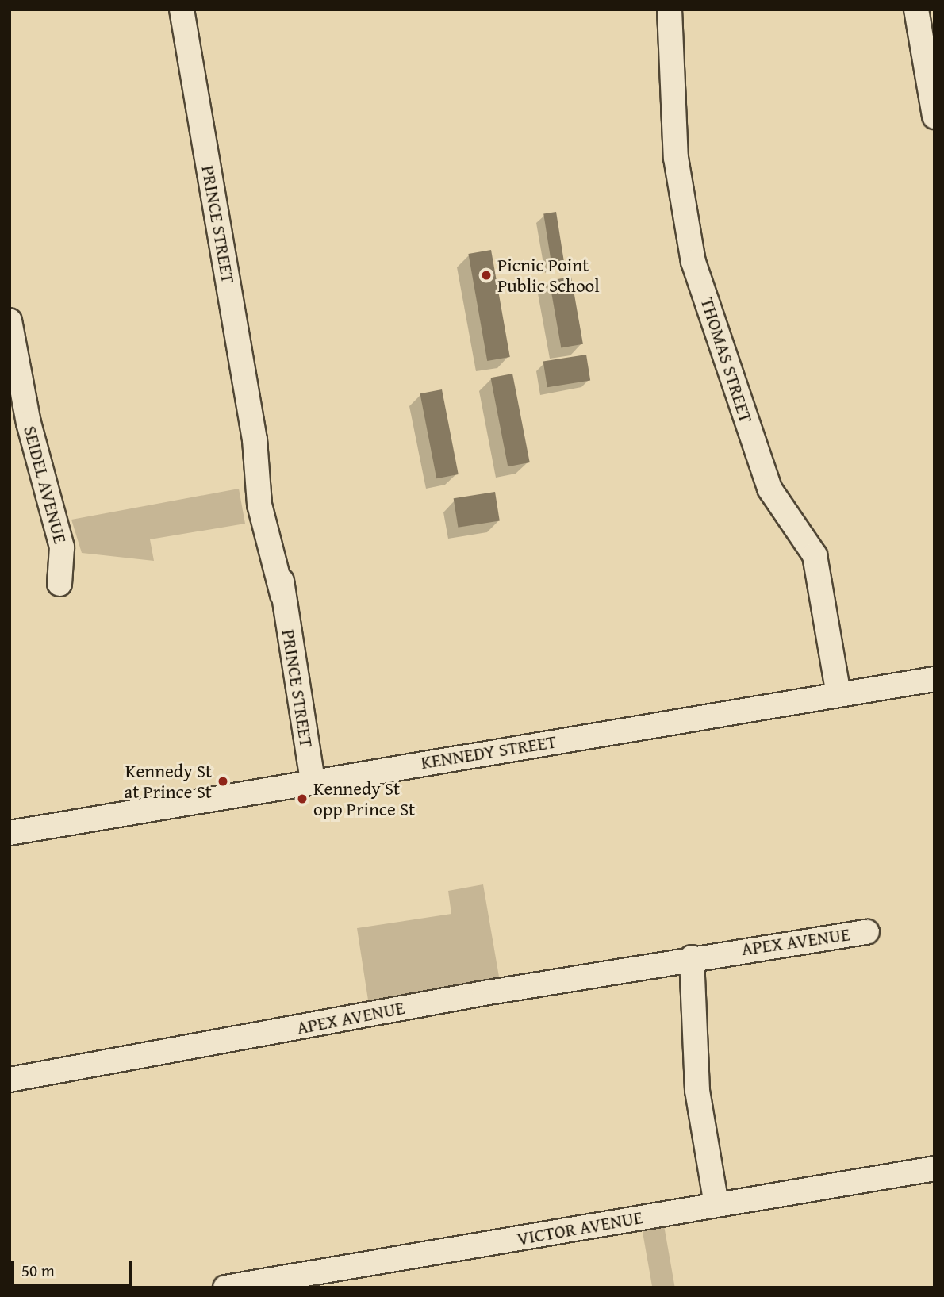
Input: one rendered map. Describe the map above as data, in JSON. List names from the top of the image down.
{
  "streets": {
    "street": [
      "PRINCE STREET",
      "THOMAS STREET",
      "SEIDEL AVENUE",
      "KENNEDY STREET",
      "APEX AVENUE",
      "VICTOR AVENUE"
    ]
  },
  "crossings": [
    ["PRINCE STREET", "KENNEDY STREET"],
    ["THOMAS STREET", "KENNEDY STREET"]
  ],
  "places": ["Picnic Point Public School", "Kennedy St at Prince St", "Kennedy St opp Prince St"],
  "scale_bar": "50 m"
}
